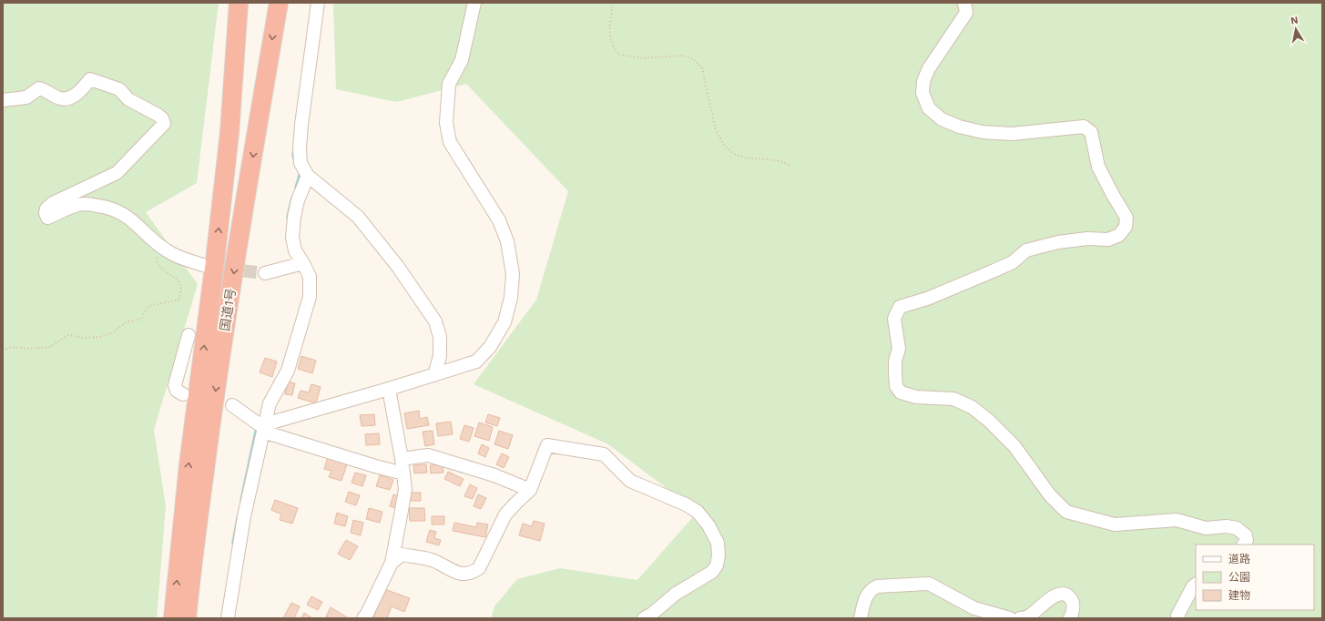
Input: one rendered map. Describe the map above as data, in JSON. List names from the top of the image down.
{
  "streets": {
    "highway": ["国道1号"]
  },
  "legend": ["道路", "公園", "建物"],
  "north": "top"
}
